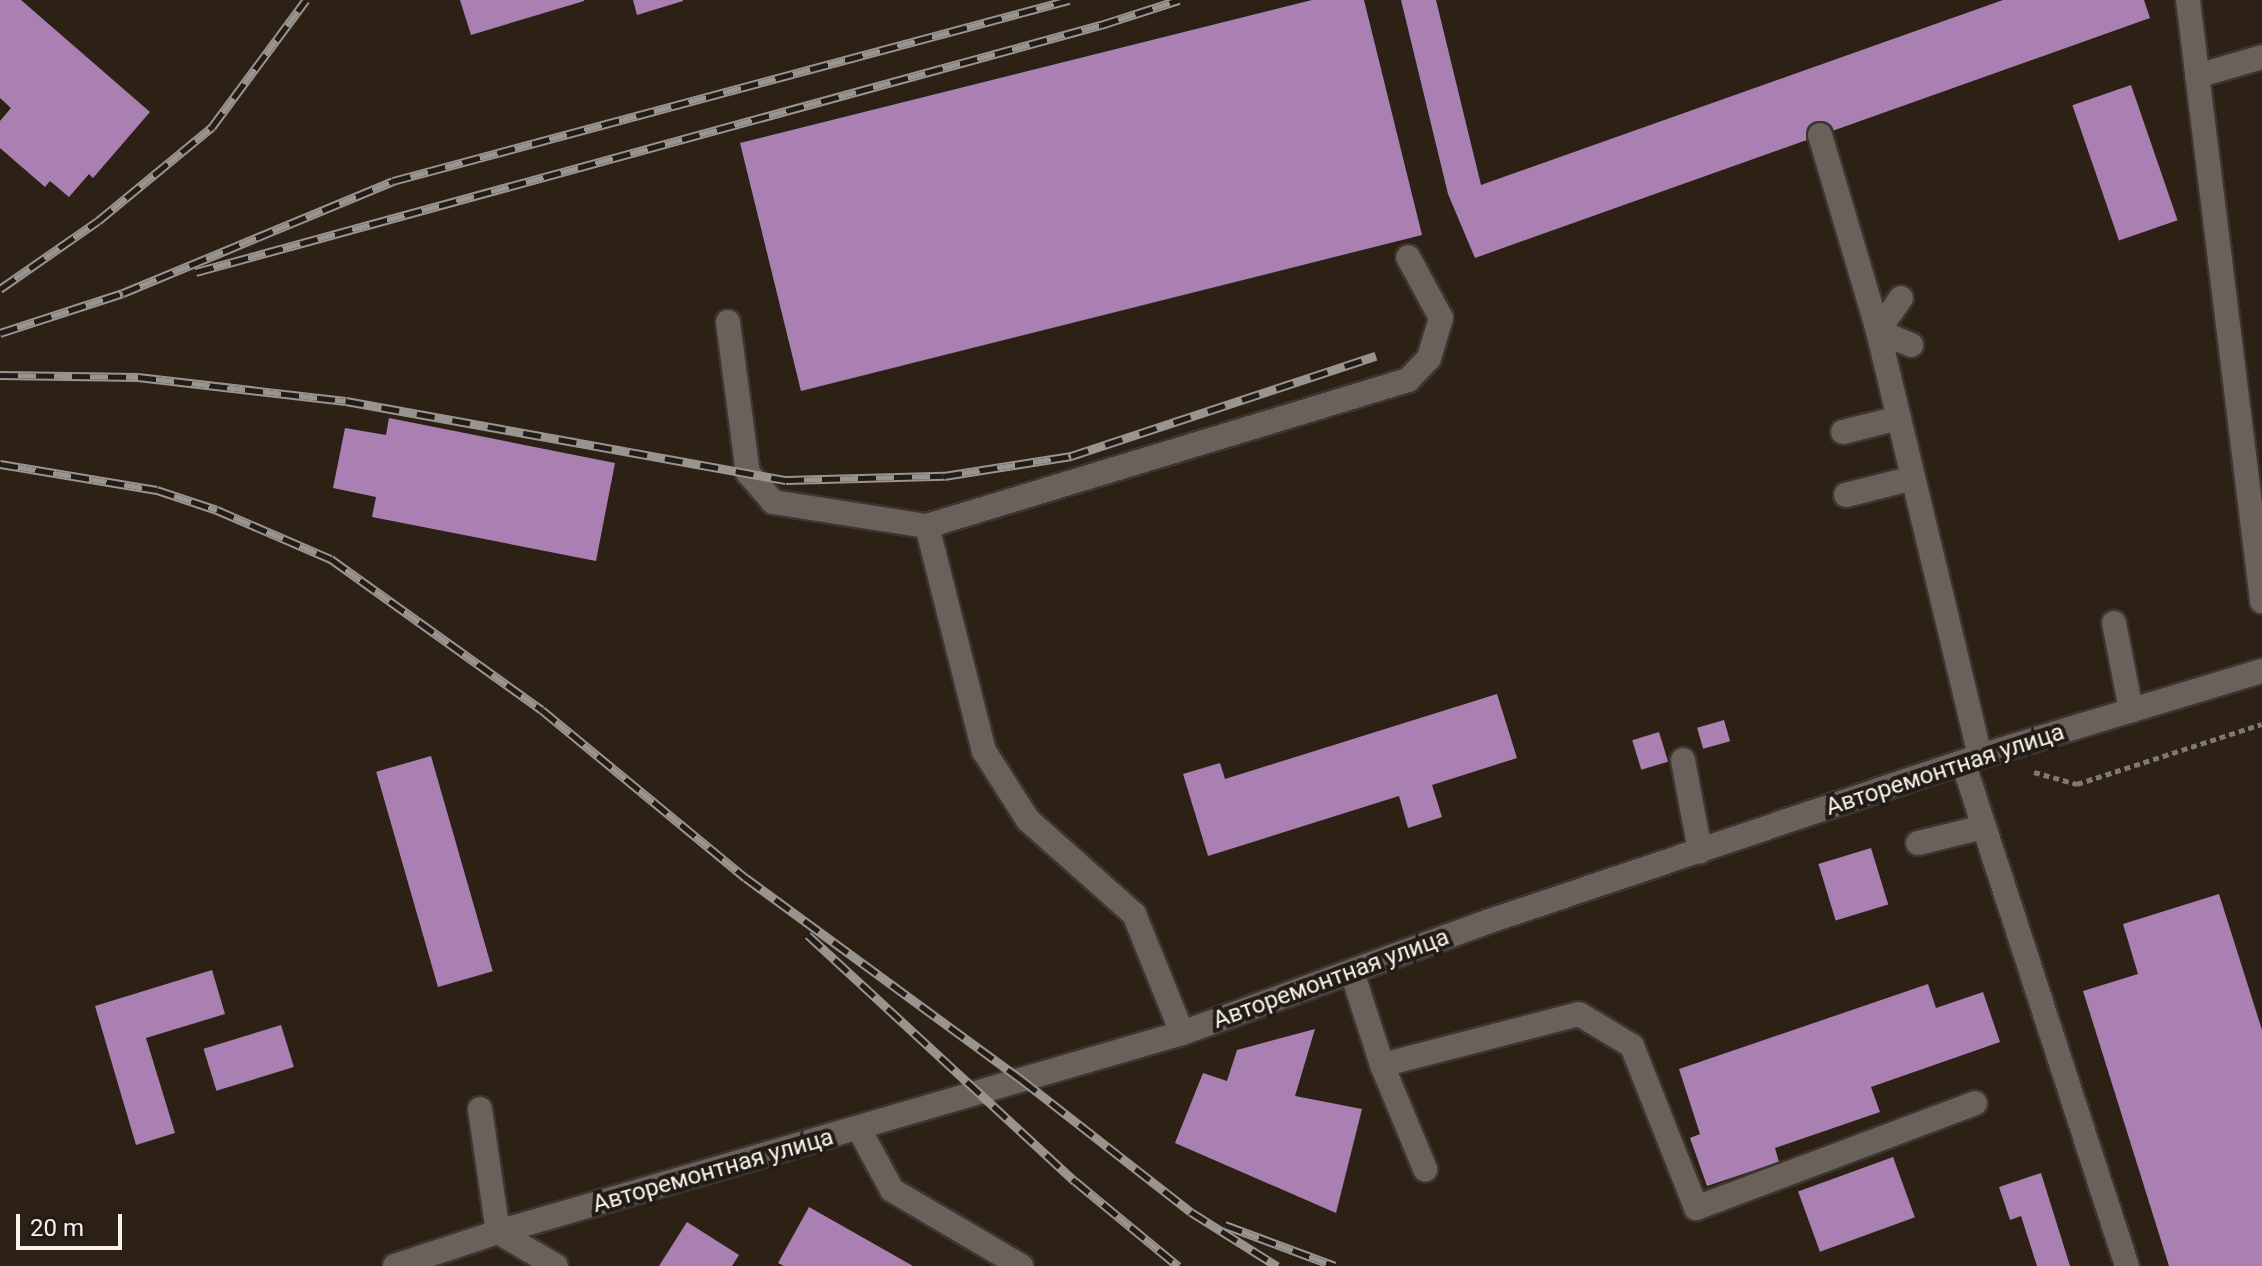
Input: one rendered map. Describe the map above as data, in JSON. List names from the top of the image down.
{
  "streets": {
    "street": ["Авторемонтная улица"]
  },
  "scale_bar": "20 m"
}
